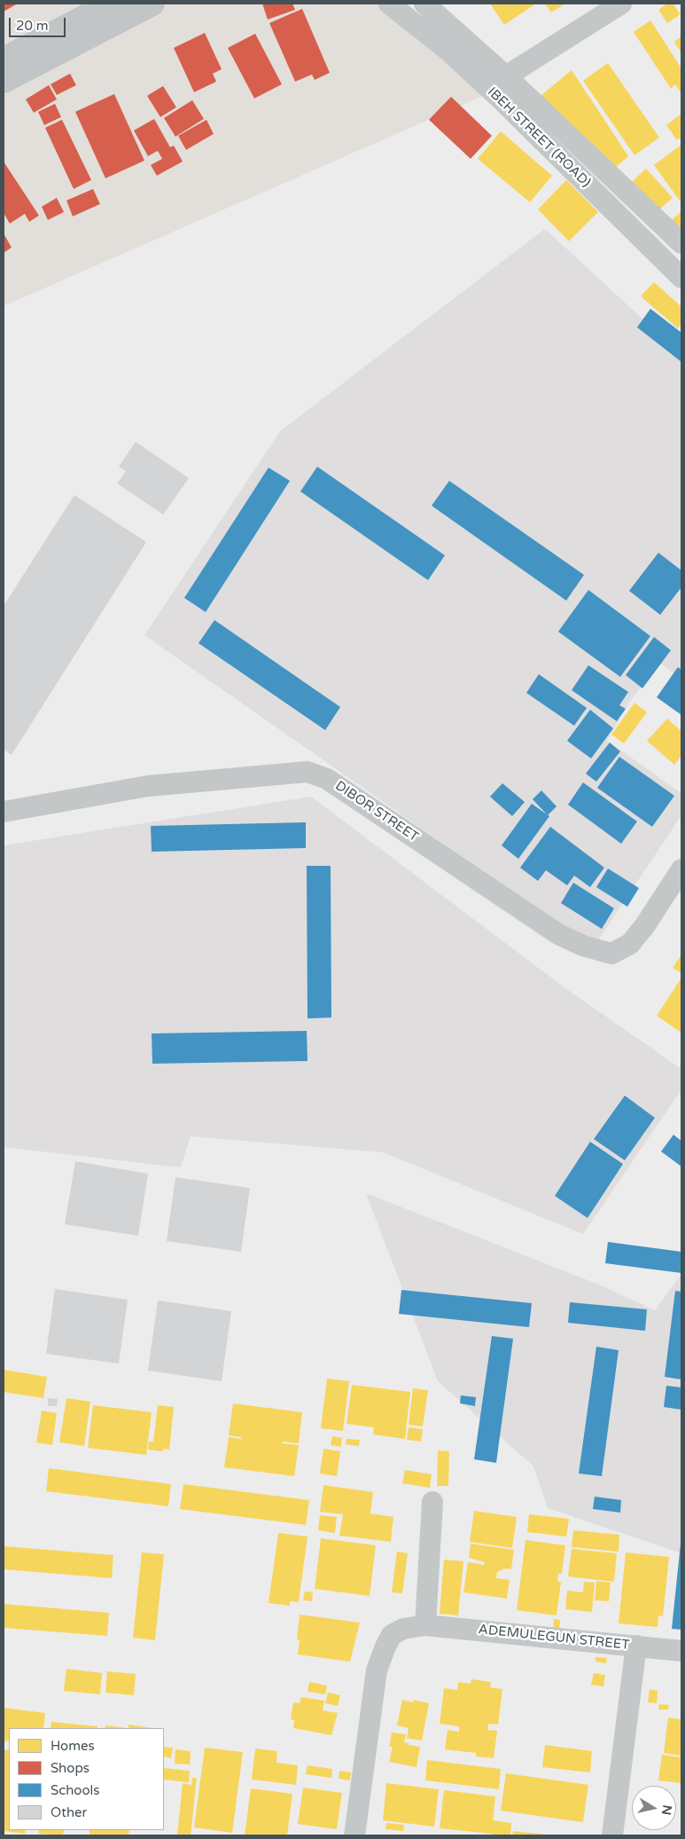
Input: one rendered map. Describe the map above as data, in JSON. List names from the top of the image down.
{
  "streets": {
    "street": ["IBEH STREET (ROAD)", "DIBOR STREET", "ADEMULEGUN STREET"]
  },
  "legend": [
    "Homes",
    "Shops",
    "Schools",
    "Other"
  ],
  "scale_bar": "20 m",
  "north": "right"
}
